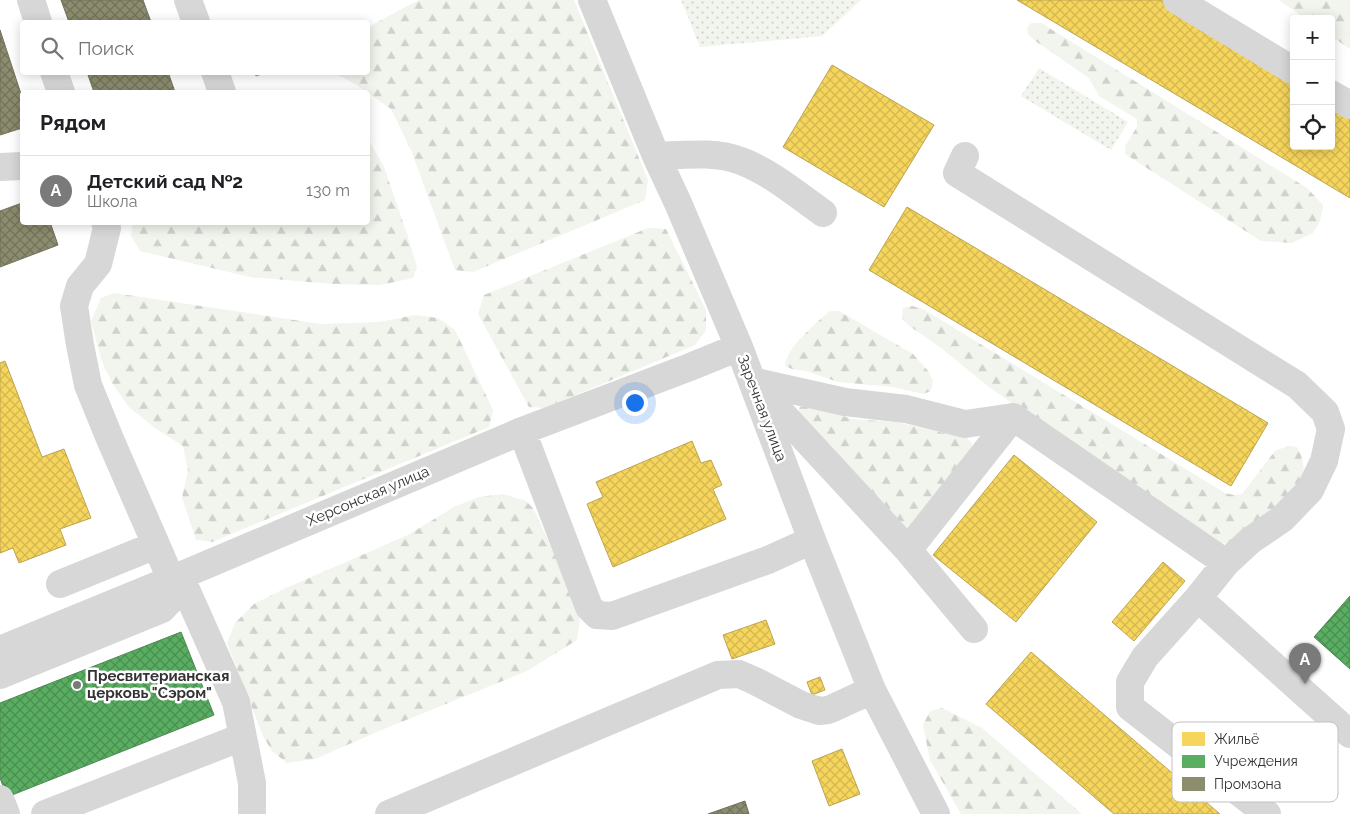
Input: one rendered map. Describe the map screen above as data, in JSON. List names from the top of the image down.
{
  "streets": {
    "street": ["Заречная улица", "Херсонская улица"]
  },
  "crossings": [
    ["Заречная улица", "Херсонская улица"]
  ],
  "places": ["Пресвитерианская церковь \"Сэром\""],
  "legend": ["Жильё", "Учреждения", "Промзона"],
  "page": {
    "map_buttons": ["+", "−"],
    "search": "Поиск",
    "heading": "Рядом",
    "list": [
      {
        "mark": "A",
        "name": "Детский сад №2",
        "note": "Школа",
        "value": "130 m"
      }
    ],
    "pins": "A"
  }
}
